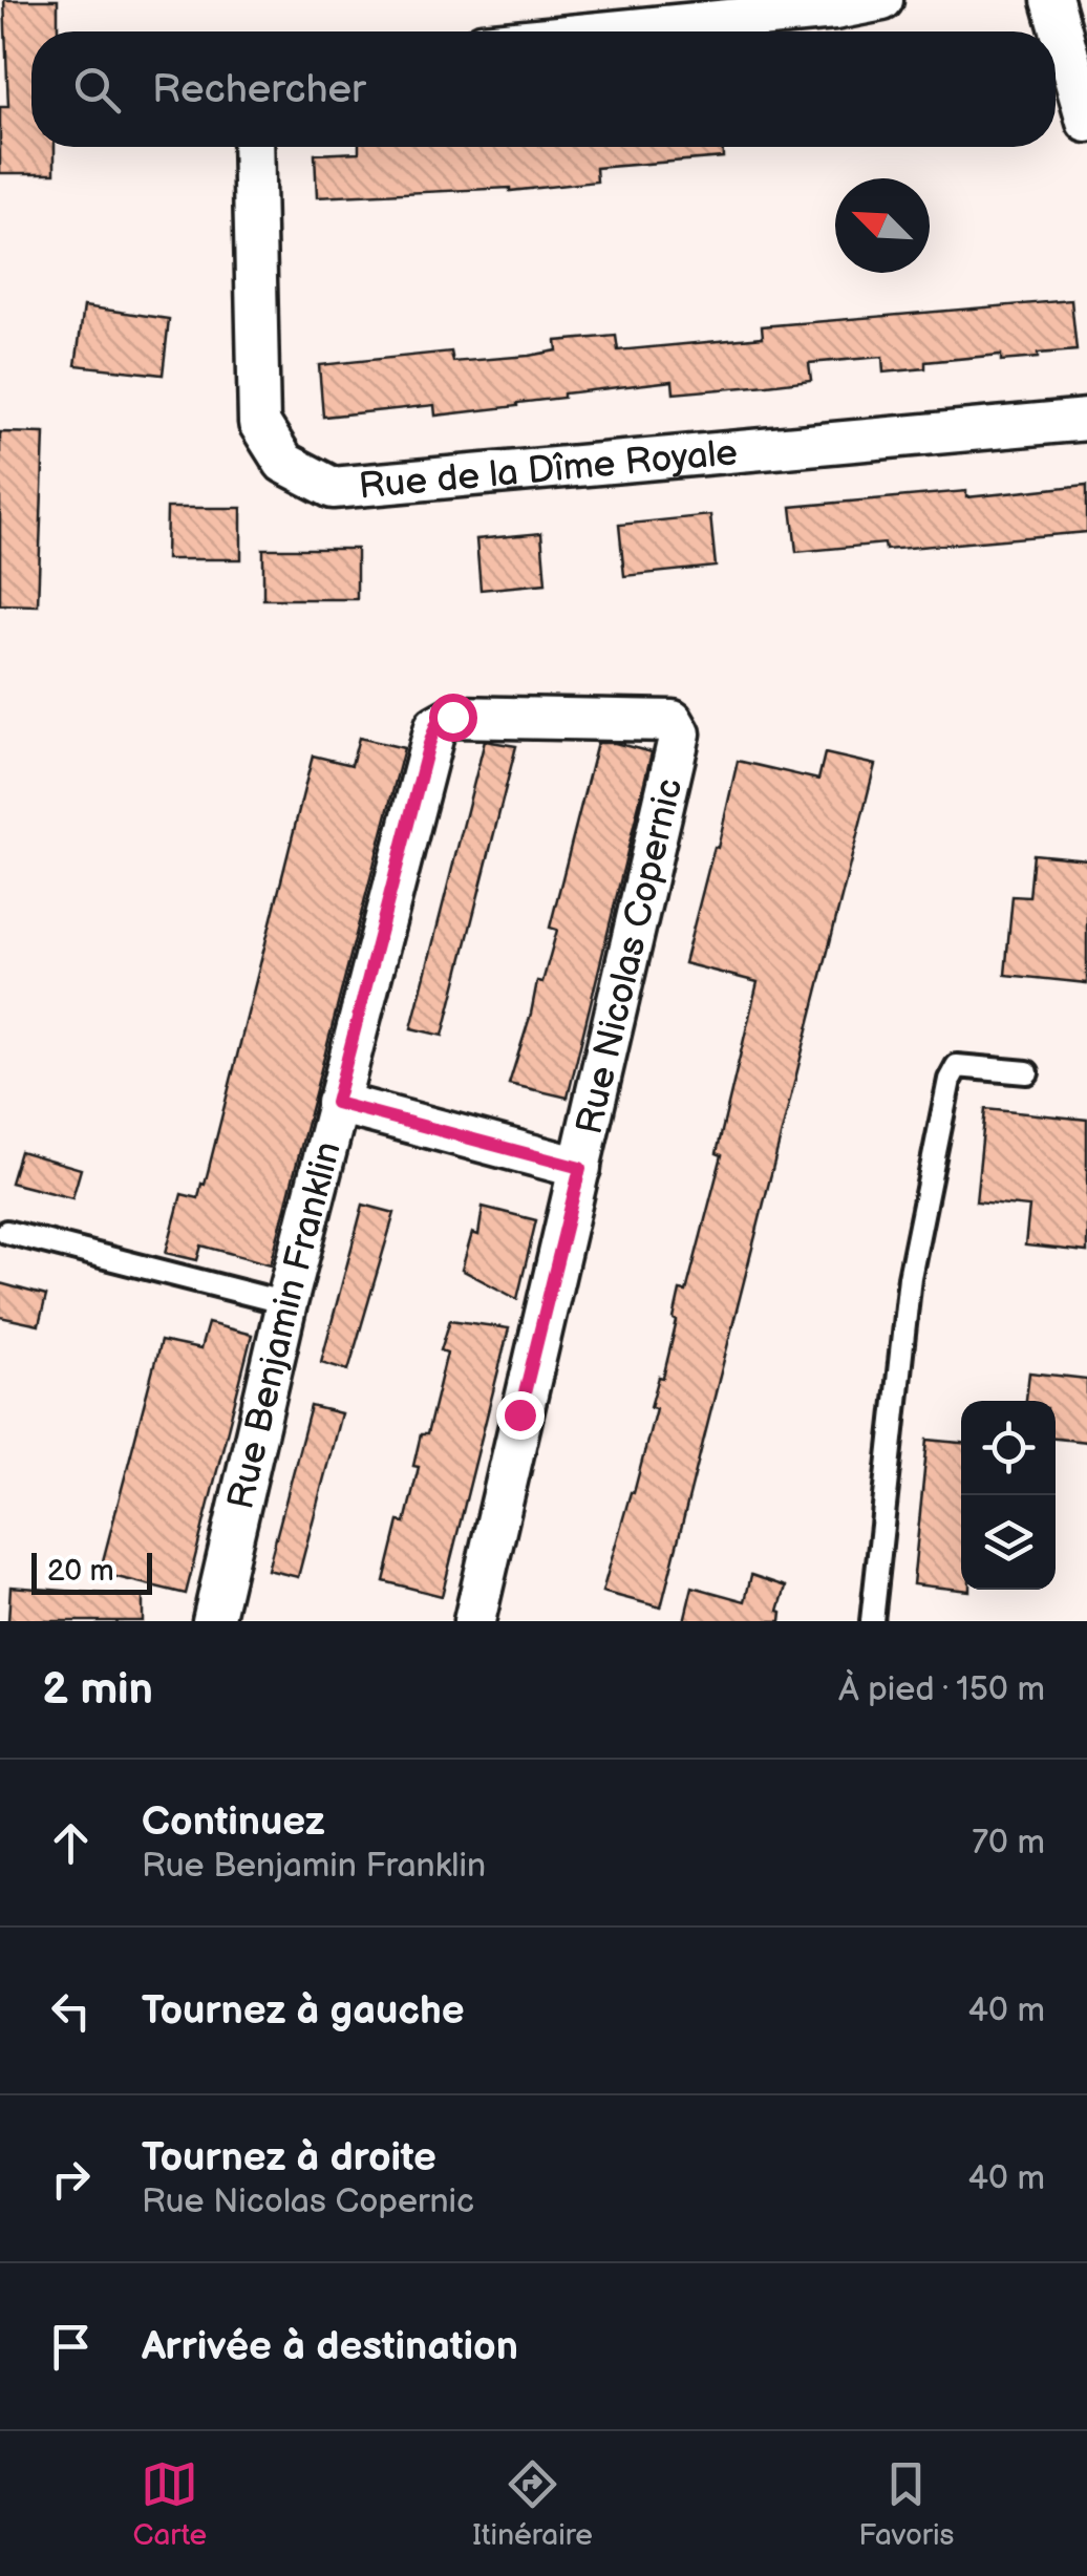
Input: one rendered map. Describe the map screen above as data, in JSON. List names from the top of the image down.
{
  "streets": {
    "street": ["Rue de la Dîme Royale", "Rue Nicolas Copernic", "Rue Benjamin Franklin"]
  },
  "crossings": [
    ["Rue Nicolas Copernic", "Rue Benjamin Franklin"]
  ],
  "scale_bar": "20 m",
  "north": "top left",
  "page": {
    "search": "Rechercher",
    "scale": "20 m",
    "heading": ["2 min", "À pied · 150 m"],
    "list": [
      ["Continuez", "Rue Benjamin Franklin", "70 m"],
      ["Tournez à gauche", "40 m"],
      ["Tournez à droite", "Rue Nicolas Copernic", "40 m"],
      "Arrivée à destination"
    ],
    "nav": ["Carte", "Itinéraire", "Favoris"]
  }
}
